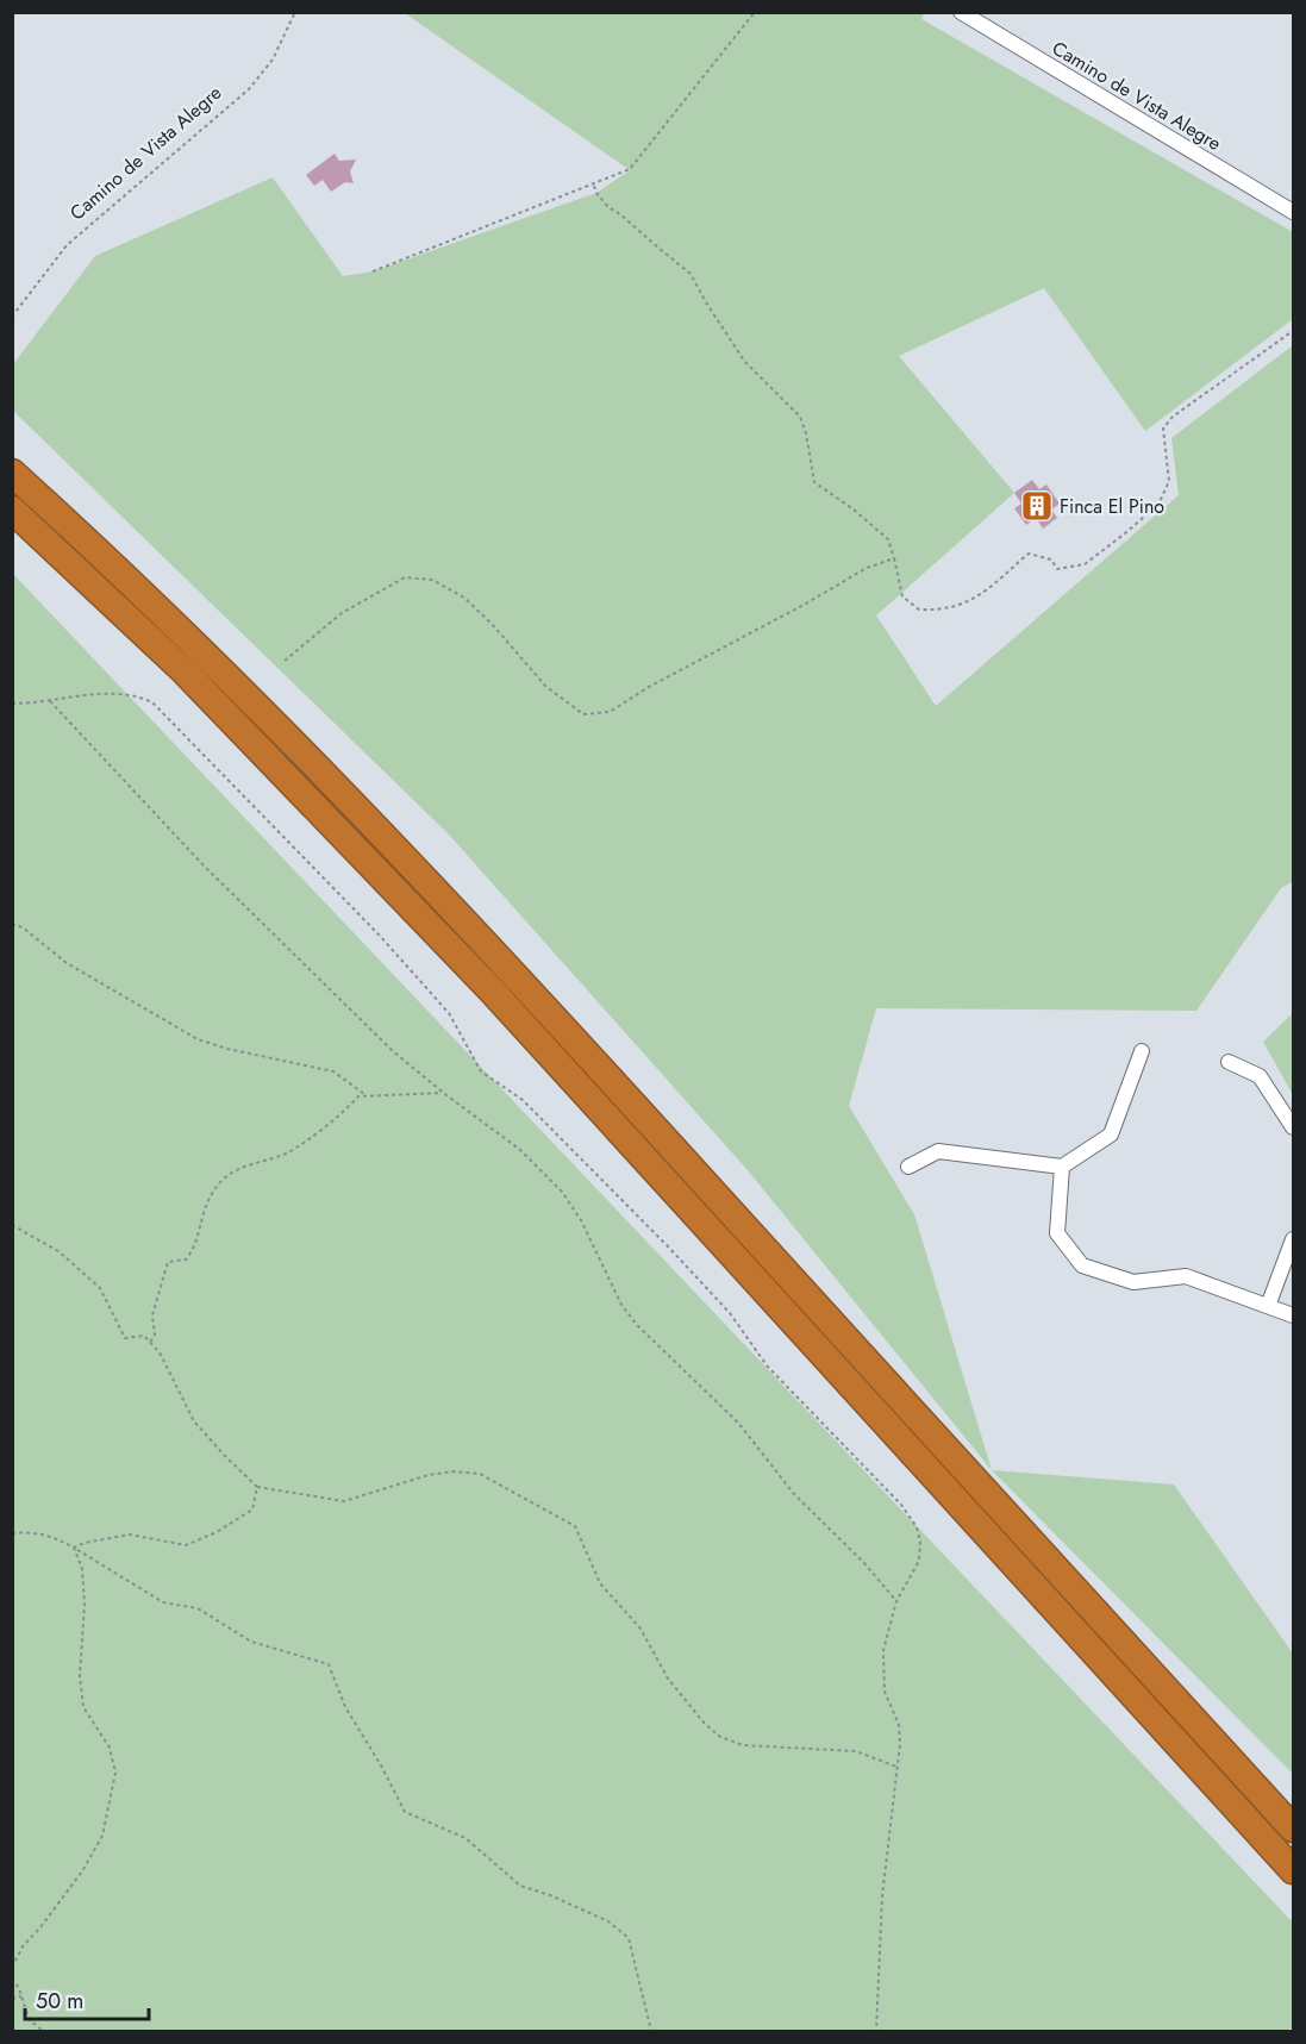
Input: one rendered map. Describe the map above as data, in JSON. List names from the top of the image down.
{
  "streets": {
    "street": ["Camino de Vista Alegre"]
  },
  "places": {
    "building": ["Finca El Pino"]
  },
  "scale_bar": "50 m"
}
